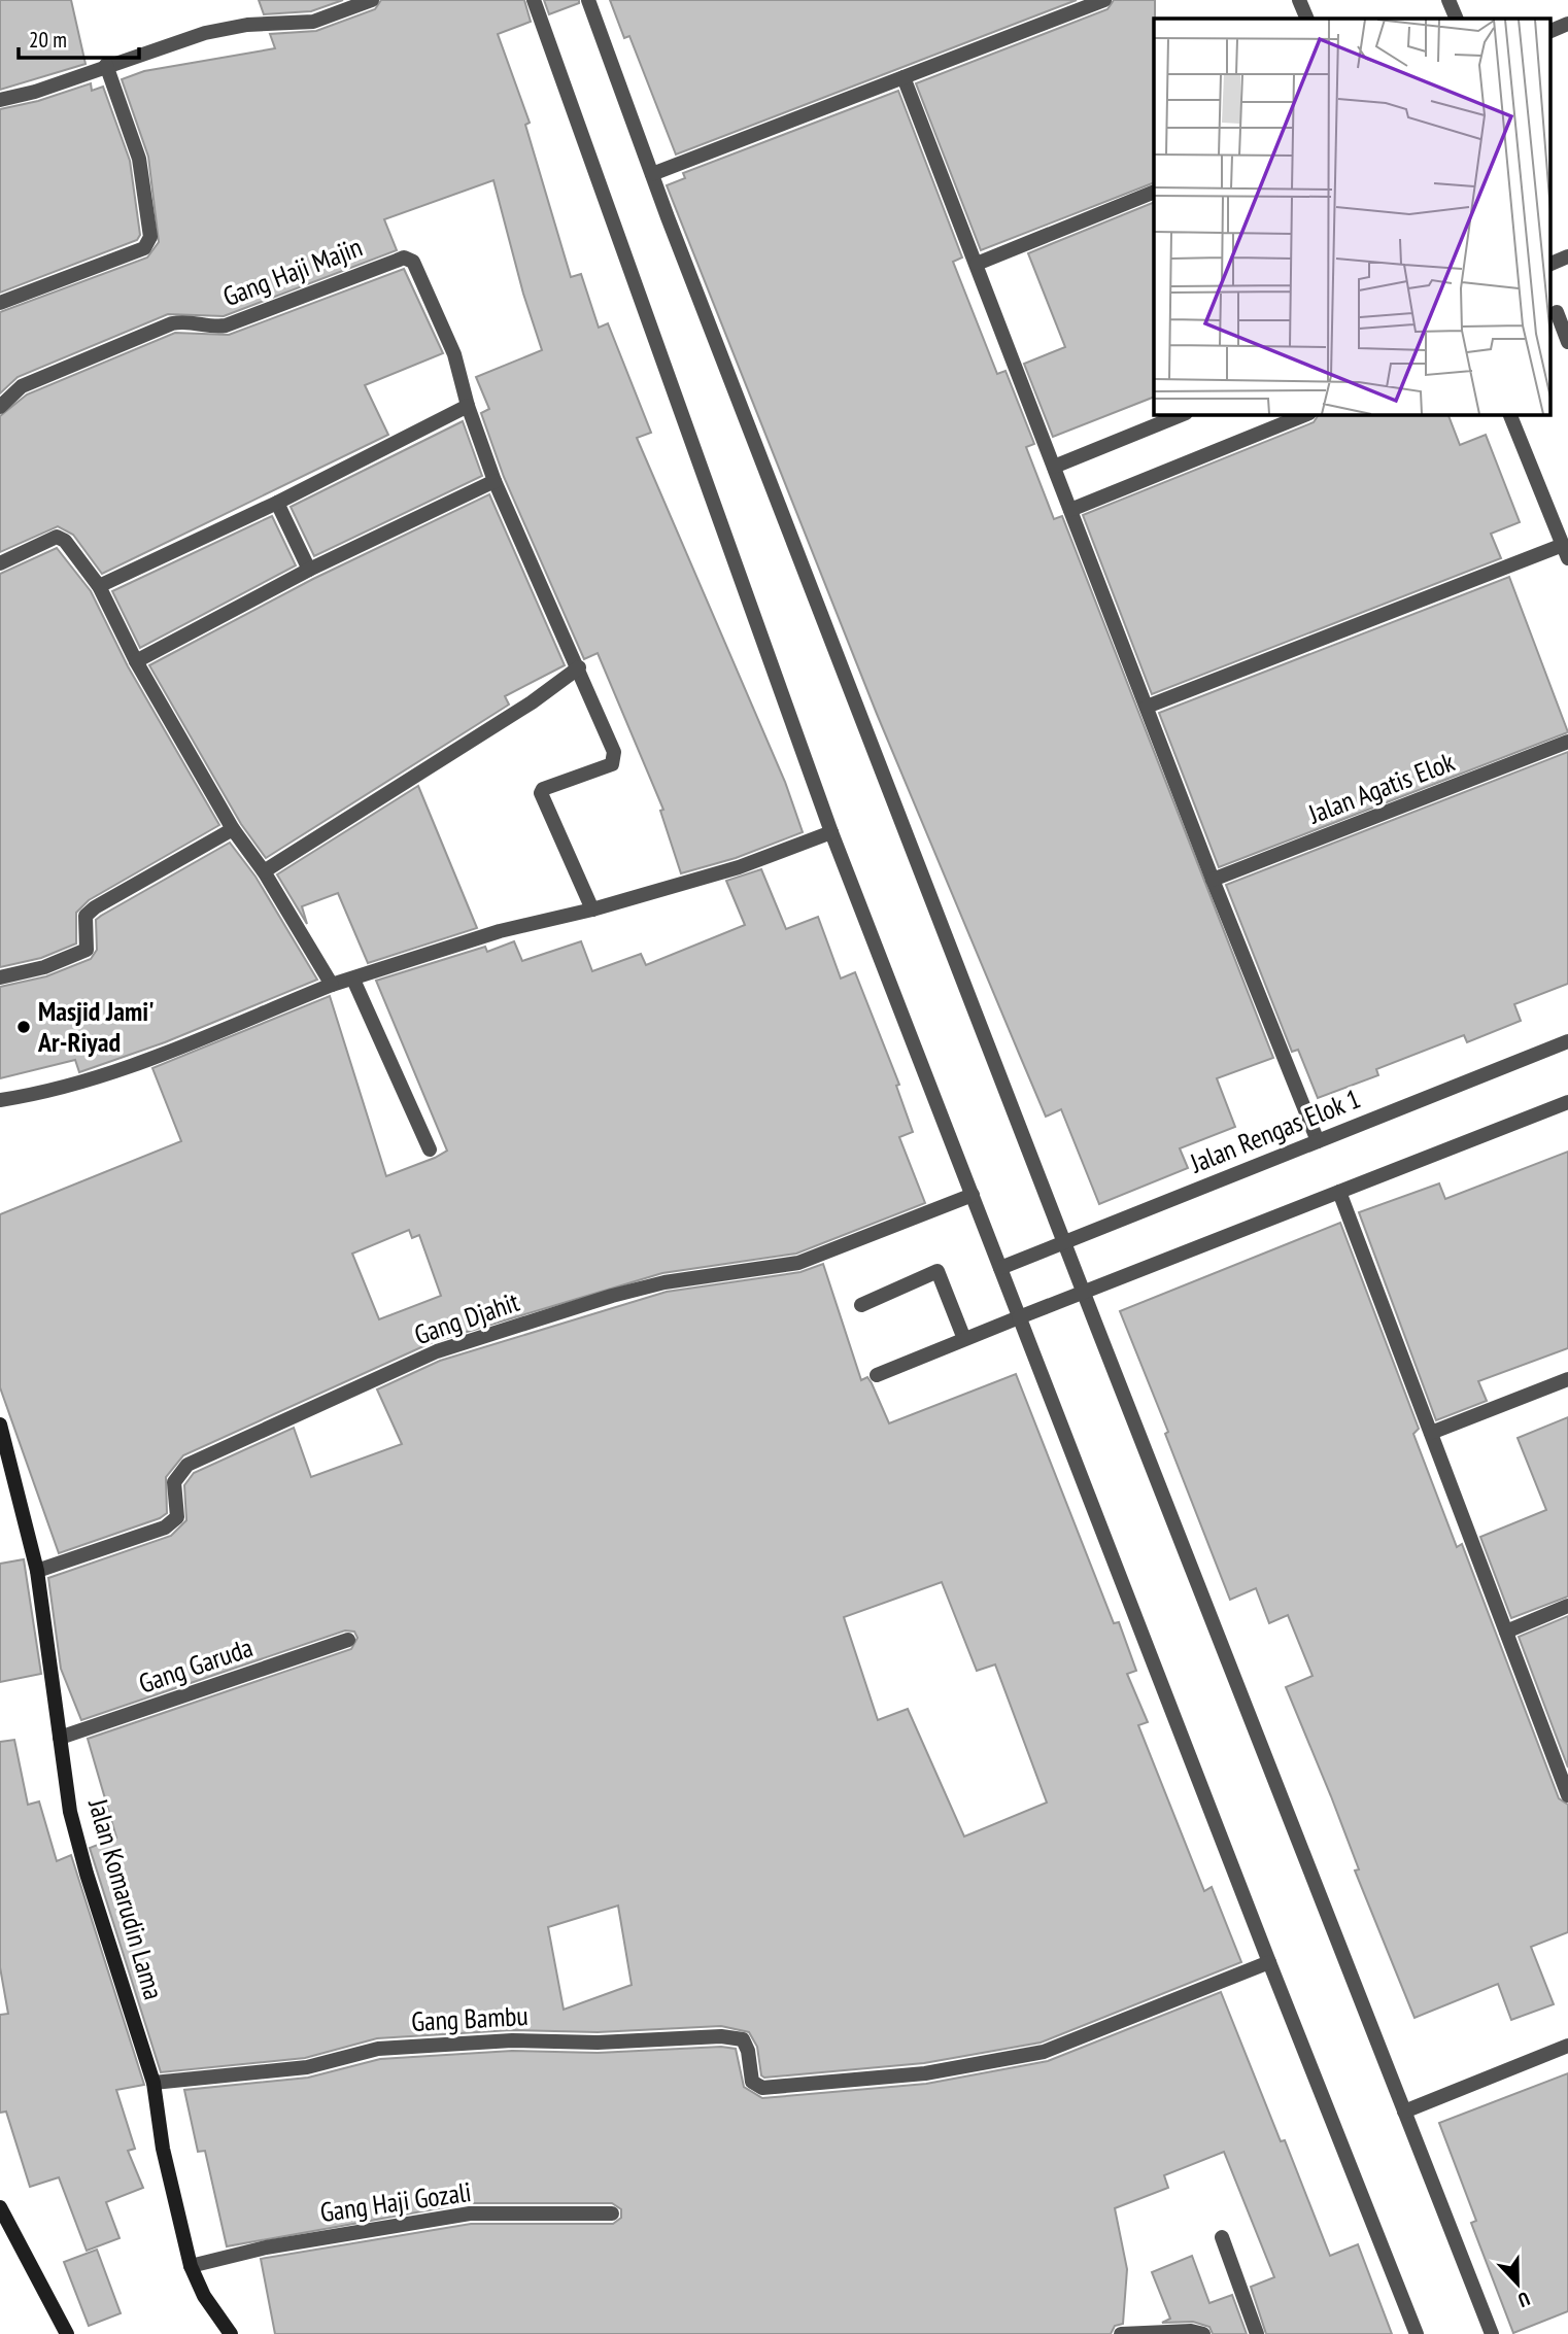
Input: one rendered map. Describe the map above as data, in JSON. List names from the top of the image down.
{
  "streets": {
    "street": [
      "Gang Haji Majin",
      "Jalan Agatis Elok",
      "Jalan Rengas Elok 1",
      "Gang Djahit",
      "Gang Garuda",
      "Jalan Komarudin Lama",
      "Gang Bambu",
      "Gang Haji Gozali"
    ]
  },
  "crossings": [
    ["Gang Djahit", "Jalan Komarudin Lama"],
    ["Gang Garuda", "Jalan Komarudin Lama"],
    ["Jalan Komarudin Lama", "Gang Bambu"],
    ["Jalan Komarudin Lama", "Gang Haji Gozali"]
  ],
  "places": ["Masjid Jami' Ar-Riyad"],
  "scale_bar": "20 m",
  "north": "bottom"
}
